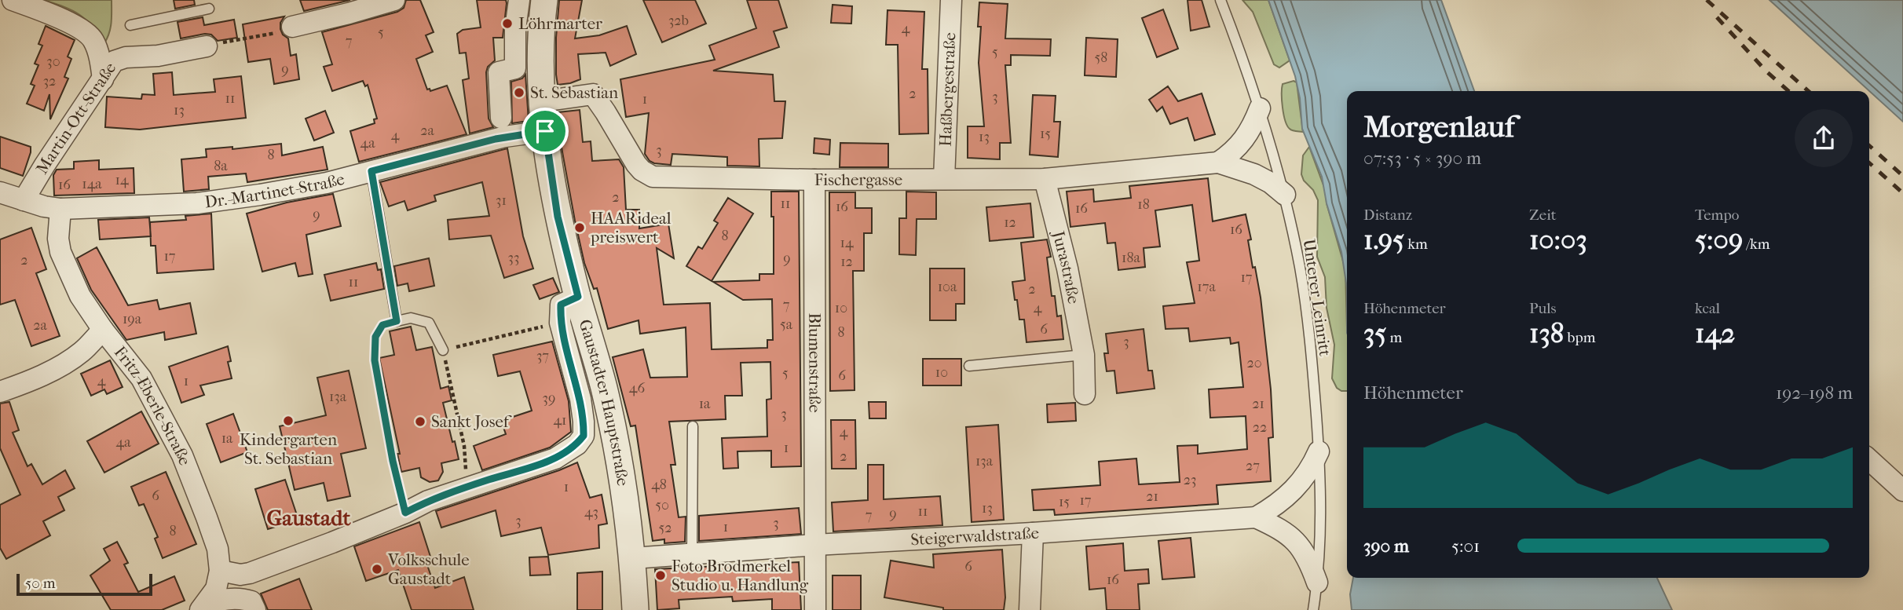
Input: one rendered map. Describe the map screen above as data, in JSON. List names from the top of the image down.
{
  "streets": {
    "street": [
      "Haßbergestraße",
      "Martin-Ott-Straße",
      "Fischergasse",
      "Dr.-Martinet-Straße",
      "Jurastraße",
      "Blumenstraße",
      "Gaustadter Hauptstraße",
      "Fritz-Eberle-Straße",
      "Steigerwaldstraße"
    ],
    "lane": ["Unterer Leinritt"]
  },
  "crossings": [
    ["Haßbergestraße", "Fischergasse"],
    ["Martin-Ott-Straße", "Dr.-Martinet-Straße"],
    ["Fischergasse", "Jurastraße"],
    ["Fischergasse", "Unterer Leinritt"],
    ["Fischergasse", "Blumenstraße"],
    ["Fischergasse", "Gaustadter Hauptstraße"],
    ["Dr.-Martinet-Straße", "Gaustadter Hauptstraße"],
    ["Dr.-Martinet-Straße", "Fritz-Eberle-Straße"],
    ["Unterer Leinritt", "Steigerwaldstraße"],
    ["Blumenstraße", "Steigerwaldstraße"],
    ["Gaustadter Hauptstraße", "Steigerwaldstraße"]
  ],
  "districts": ["Gaustadt"],
  "places": [
    "Löhrmarter",
    "St. Sebastian",
    "HAARideal preiswert",
    "Kindergarten St. Sebastian",
    "Sankt Josef",
    "Volksschule Gaustadt",
    "Foto Brodmerkel Studio u. Handlung"
  ],
  "house_numbers": [
    "32b",
    "4",
    "5",
    "7",
    "5",
    "58",
    "30",
    "9",
    "32",
    "2",
    "3",
    "11",
    "1",
    "13",
    "2a",
    "15",
    "4",
    "13",
    "4a",
    "3",
    "8",
    "8a",
    "14",
    "14a",
    "16",
    "2",
    "31",
    "11",
    "18",
    "16",
    "16",
    "9",
    "12",
    "16",
    "8",
    "14",
    "17",
    "33",
    "18a",
    "9",
    "2",
    "12",
    "17",
    "11",
    "10a",
    "17a",
    "2",
    "7",
    "10",
    "4",
    "19a",
    "5a",
    "2a",
    "6",
    "8",
    "3",
    "37",
    "20",
    "10",
    "5",
    "6",
    "4",
    "1",
    "46",
    "13a",
    "39",
    "1a",
    "21",
    "3",
    "41",
    "22",
    "4",
    "1a",
    "4a",
    "1",
    "2",
    "13a",
    "27",
    "23",
    "48",
    "1",
    "6",
    "21",
    "17",
    "15",
    "50",
    "13",
    "11",
    "43",
    "9",
    "7",
    "3",
    "3",
    "1",
    "52",
    "8",
    "6",
    "16"
  ],
  "scale_bar": "50 m",
  "page": {
    "heading": ["Morgenlauf", "07:53 · 5 × 390 m"],
    "stats": [
      ["Distanz", "1.95 km"],
      ["Zeit", "10:03"],
      ["Tempo", "5:09 /km"],
      ["Höhenmeter", "35 m"],
      ["Puls", "138 bpm"],
      ["kcal", "142"]
    ],
    "chart": ["Höhenmeter", "192–198 m"],
    "list": [
      {
        "name": "390 m",
        "note": "5:01"
      }
    ],
    "scale": "50 m"
  }
}
